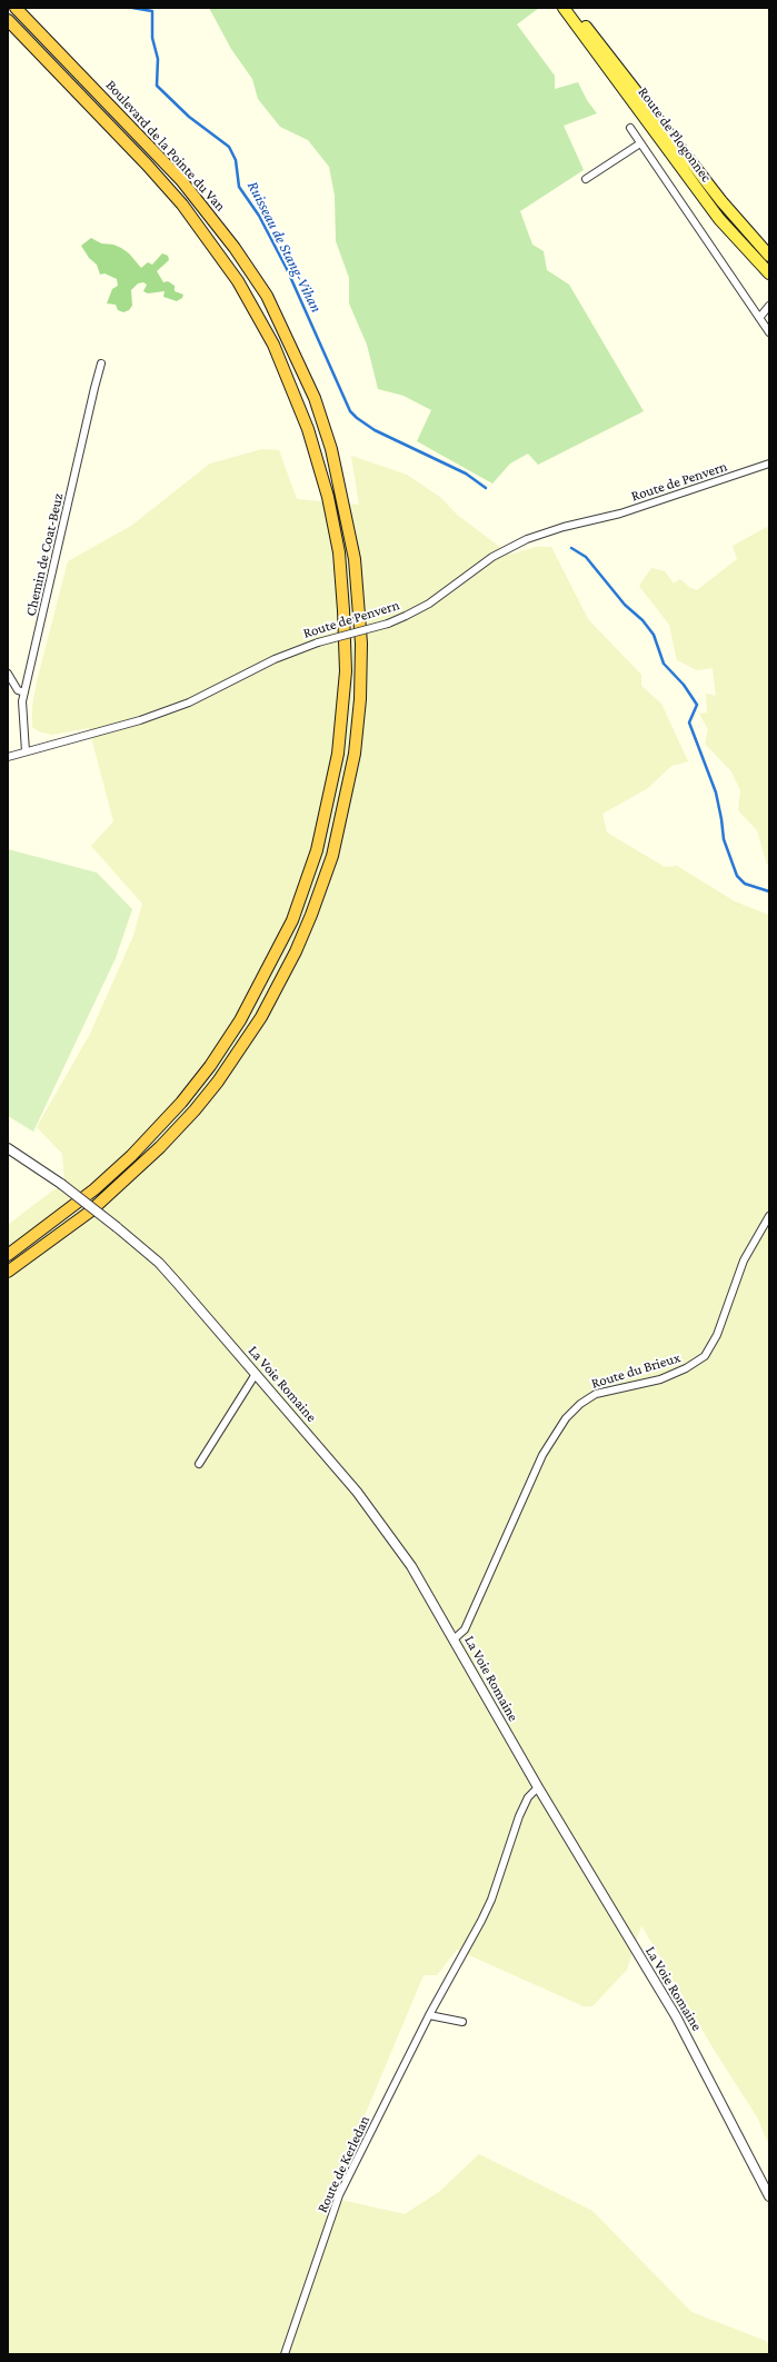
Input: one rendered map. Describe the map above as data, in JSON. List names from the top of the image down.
{
  "streets": {
    "highway": ["Boulevard de la Pointe du Van"],
    "main road": ["Route de Plogonnec"],
    "street": [
      "Route de Penvern",
      "Chemin de Coat-Beuz",
      "Route du Brieux",
      "La Voie Romaine",
      "Route de Kerledan"
    ]
  },
  "crossings": [
    ["Route de Penvern", "Chemin de Coat-Beuz"],
    ["Route du Brieux", "La Voie Romaine"],
    ["La Voie Romaine", "Route de Kerledan"]
  ],
  "water": ["Ruisseau de Stang-Vihan"]
}
